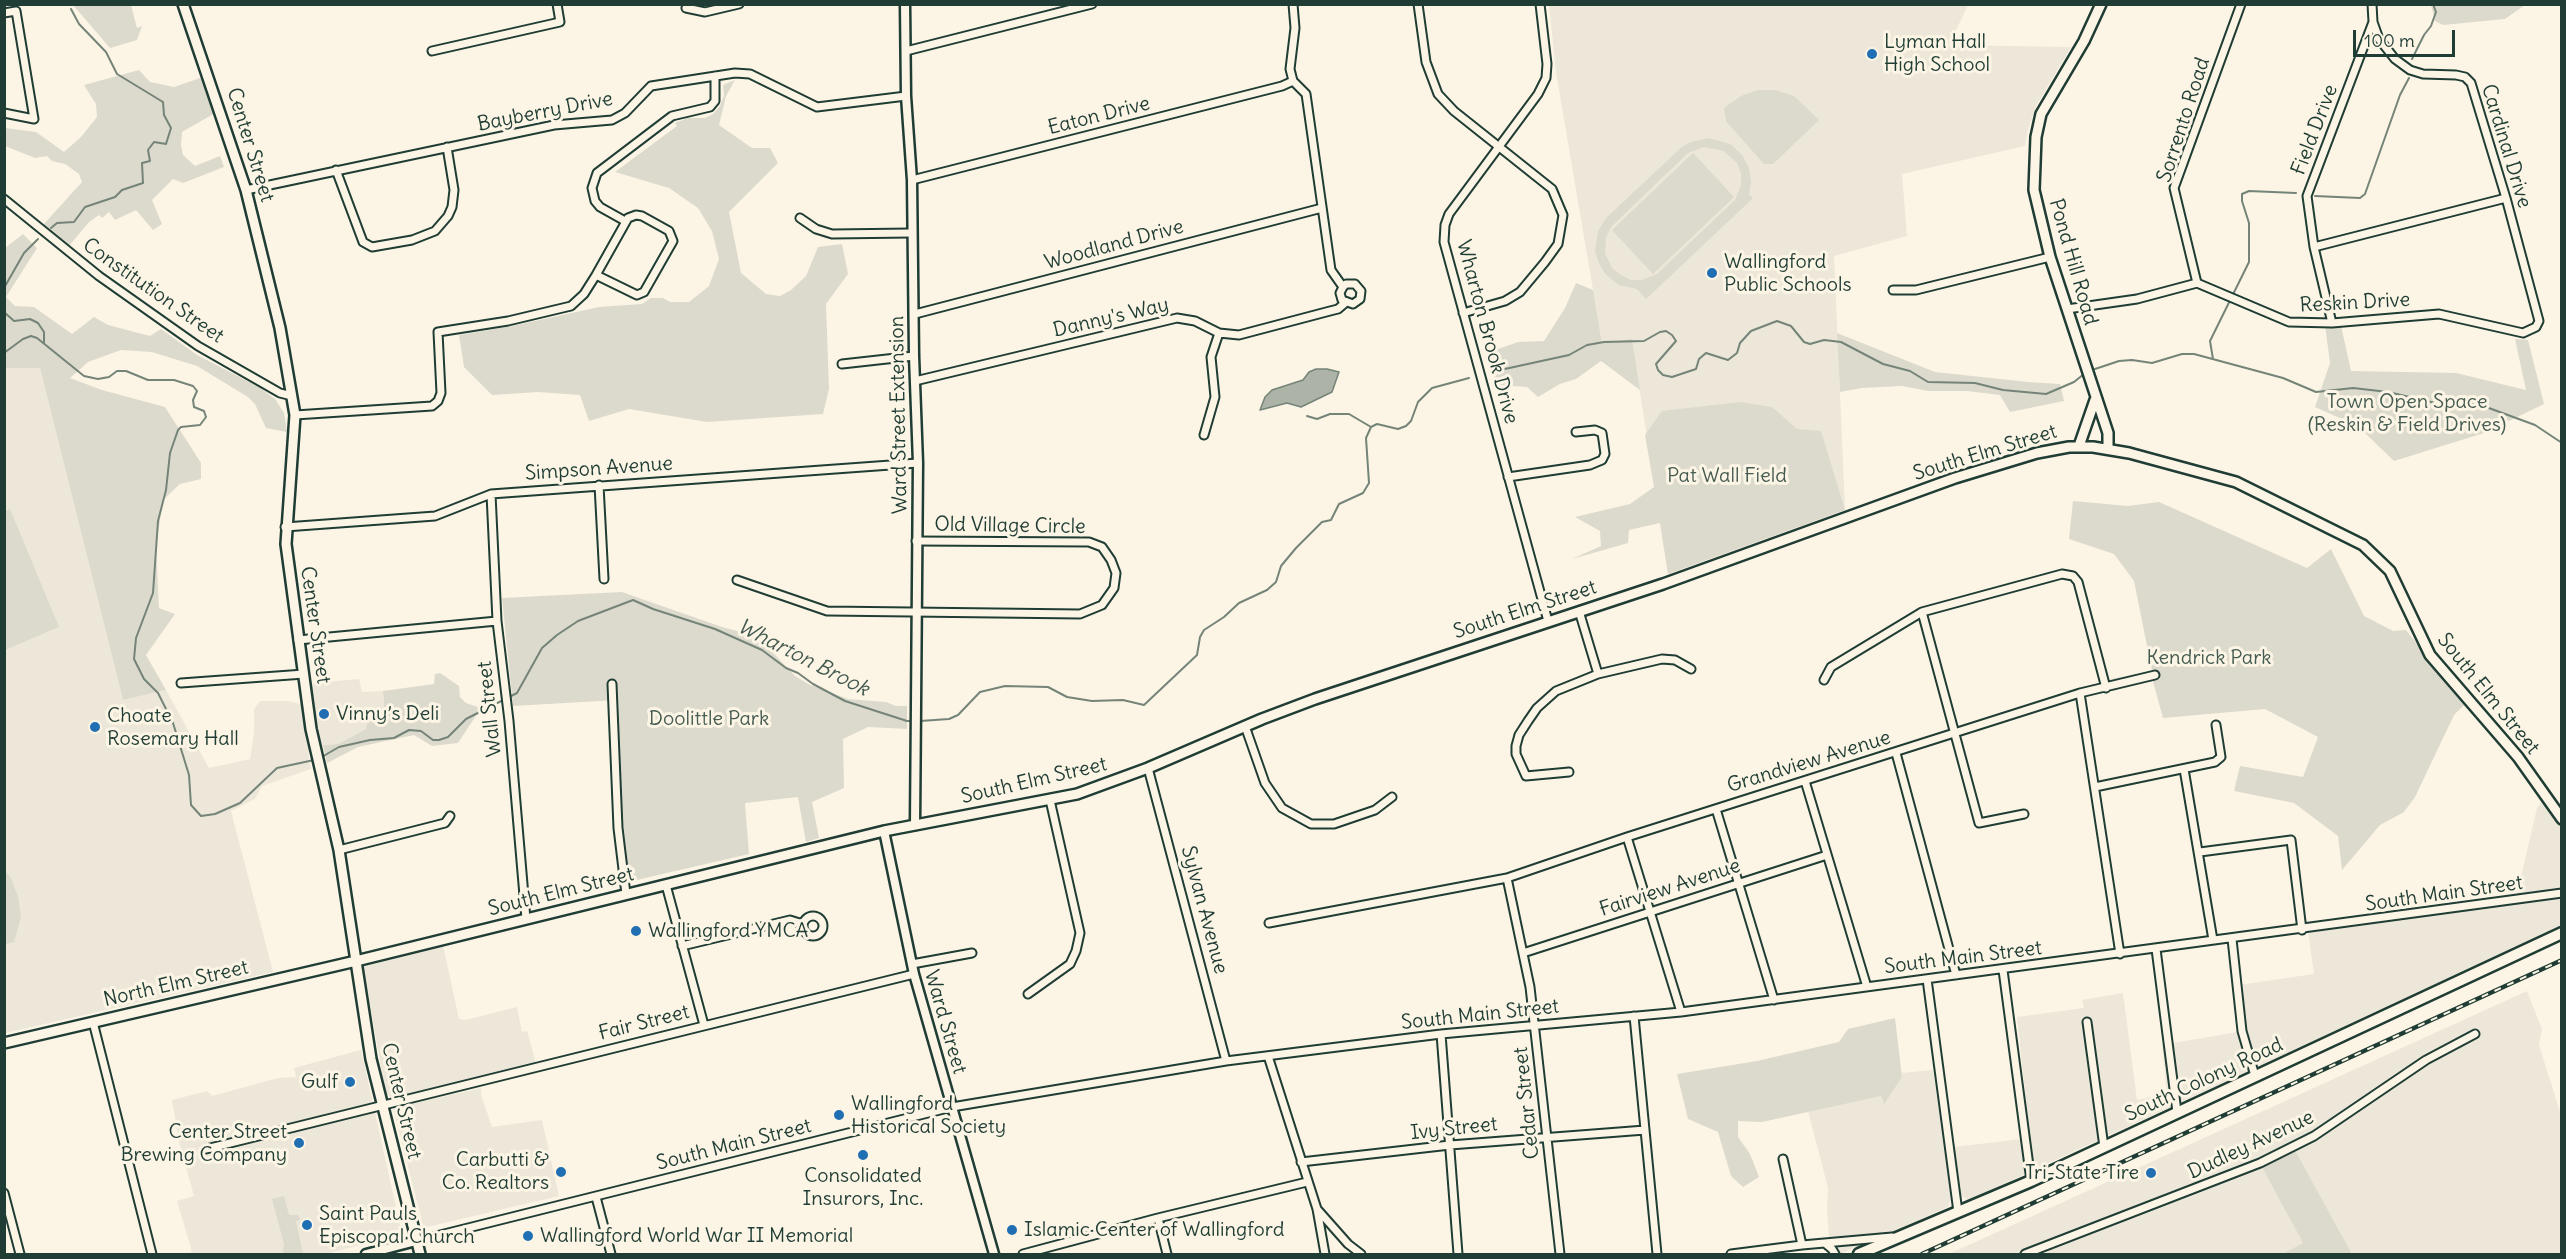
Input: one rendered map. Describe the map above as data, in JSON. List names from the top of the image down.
{
  "streets": {
    "main road": [
      "Center Street",
      "Pond Hill Road",
      "South Elm Street",
      "North Elm Street",
      "South Colony Road"
    ],
    "street": [
      "Bayberry Drive",
      "Eaton Drive",
      "Sorrento Road",
      "Field Drive",
      "Cardinal Drive",
      "Woodland Drive",
      "Constitution Street",
      "Reskin Drive",
      "Danny's Way",
      "Wharton Brook Drive",
      "Ward Street Extension",
      "Simpson Avenue",
      "Old Village Circle",
      "Wall Street",
      "Grandview Avenue",
      "Fairview Avenue",
      "South Main Street",
      "Sylvan Avenue",
      "Ward Street",
      "Fair Street",
      "Cedar Street",
      "Ivy Street",
      "Dudley Avenue"
    ]
  },
  "crossings": [
    ["Bayberry Drive", "Center Street"],
    ["Bayberry Drive", "Ward Street Extension"],
    ["Eaton Drive", "Ward Street Extension"],
    ["Sorrento Road", "Reskin Drive"],
    ["Field Drive", "Cardinal Drive"],
    ["Field Drive", "Reskin Drive"],
    ["Center Street", "Constitution Street"],
    ["Center Street", "South Elm Street"],
    ["Center Street", "Simpson Avenue"],
    ["Center Street", "South Main Street"],
    ["Center Street", "North Elm Street"],
    ["Center Street", "Fair Street"],
    ["Cardinal Drive", "Reskin Drive"],
    ["Woodland Drive", "Ward Street Extension"],
    ["Pond Hill Road", "South Elm Street"],
    ["Danny's Way", "Ward Street Extension"],
    ["Wharton Brook Drive", "South Elm Street"],
    ["Ward Street Extension", "South Elm Street"],
    ["Ward Street Extension", "Simpson Avenue"],
    ["Ward Street Extension", "Old Village Circle"],
    ["South Elm Street", "Wall Street"],
    ["South Elm Street", "Sylvan Avenue"],
    ["South Elm Street", "North Elm Street"],
    ["South Elm Street", "Ward Street"],
    ["Simpson Avenue", "Wall Street"],
    ["Grandview Avenue", "Cedar Street"],
    ["Fairview Avenue", "Cedar Street"],
    ["South Main Street", "Sylvan Avenue"],
    ["South Main Street", "Ward Street"],
    ["South Main Street", "Cedar Street"],
    ["Ward Street", "Fair Street"],
    ["Cedar Street", "Ivy Street"]
  ],
  "water": ["Wharton Brook"],
  "parks": [
    "Town Open Space (Reskin & Field Drives)",
    "Pat Wall Field",
    "Kendrick Park",
    "Doolittle Park"
  ],
  "places": [
    "Lyman Hall High School",
    "Wallingford Public Schools",
    "Vinny’s Deli",
    "Choate Rosemary Hall",
    "Wallingford YMCA",
    "Gulf",
    "Wallingford Historical Society",
    "Center Street Brewing Company",
    "Consolidated Insurors, Inc.",
    "Carbutti & Co. Realtors",
    "Tri-State Tire",
    "Saint Pauls Episcopal Church",
    "Islamic Center of Wallingford",
    "Wallingford World War II Memorial"
  ],
  "scale_bar": "100 m"
}
